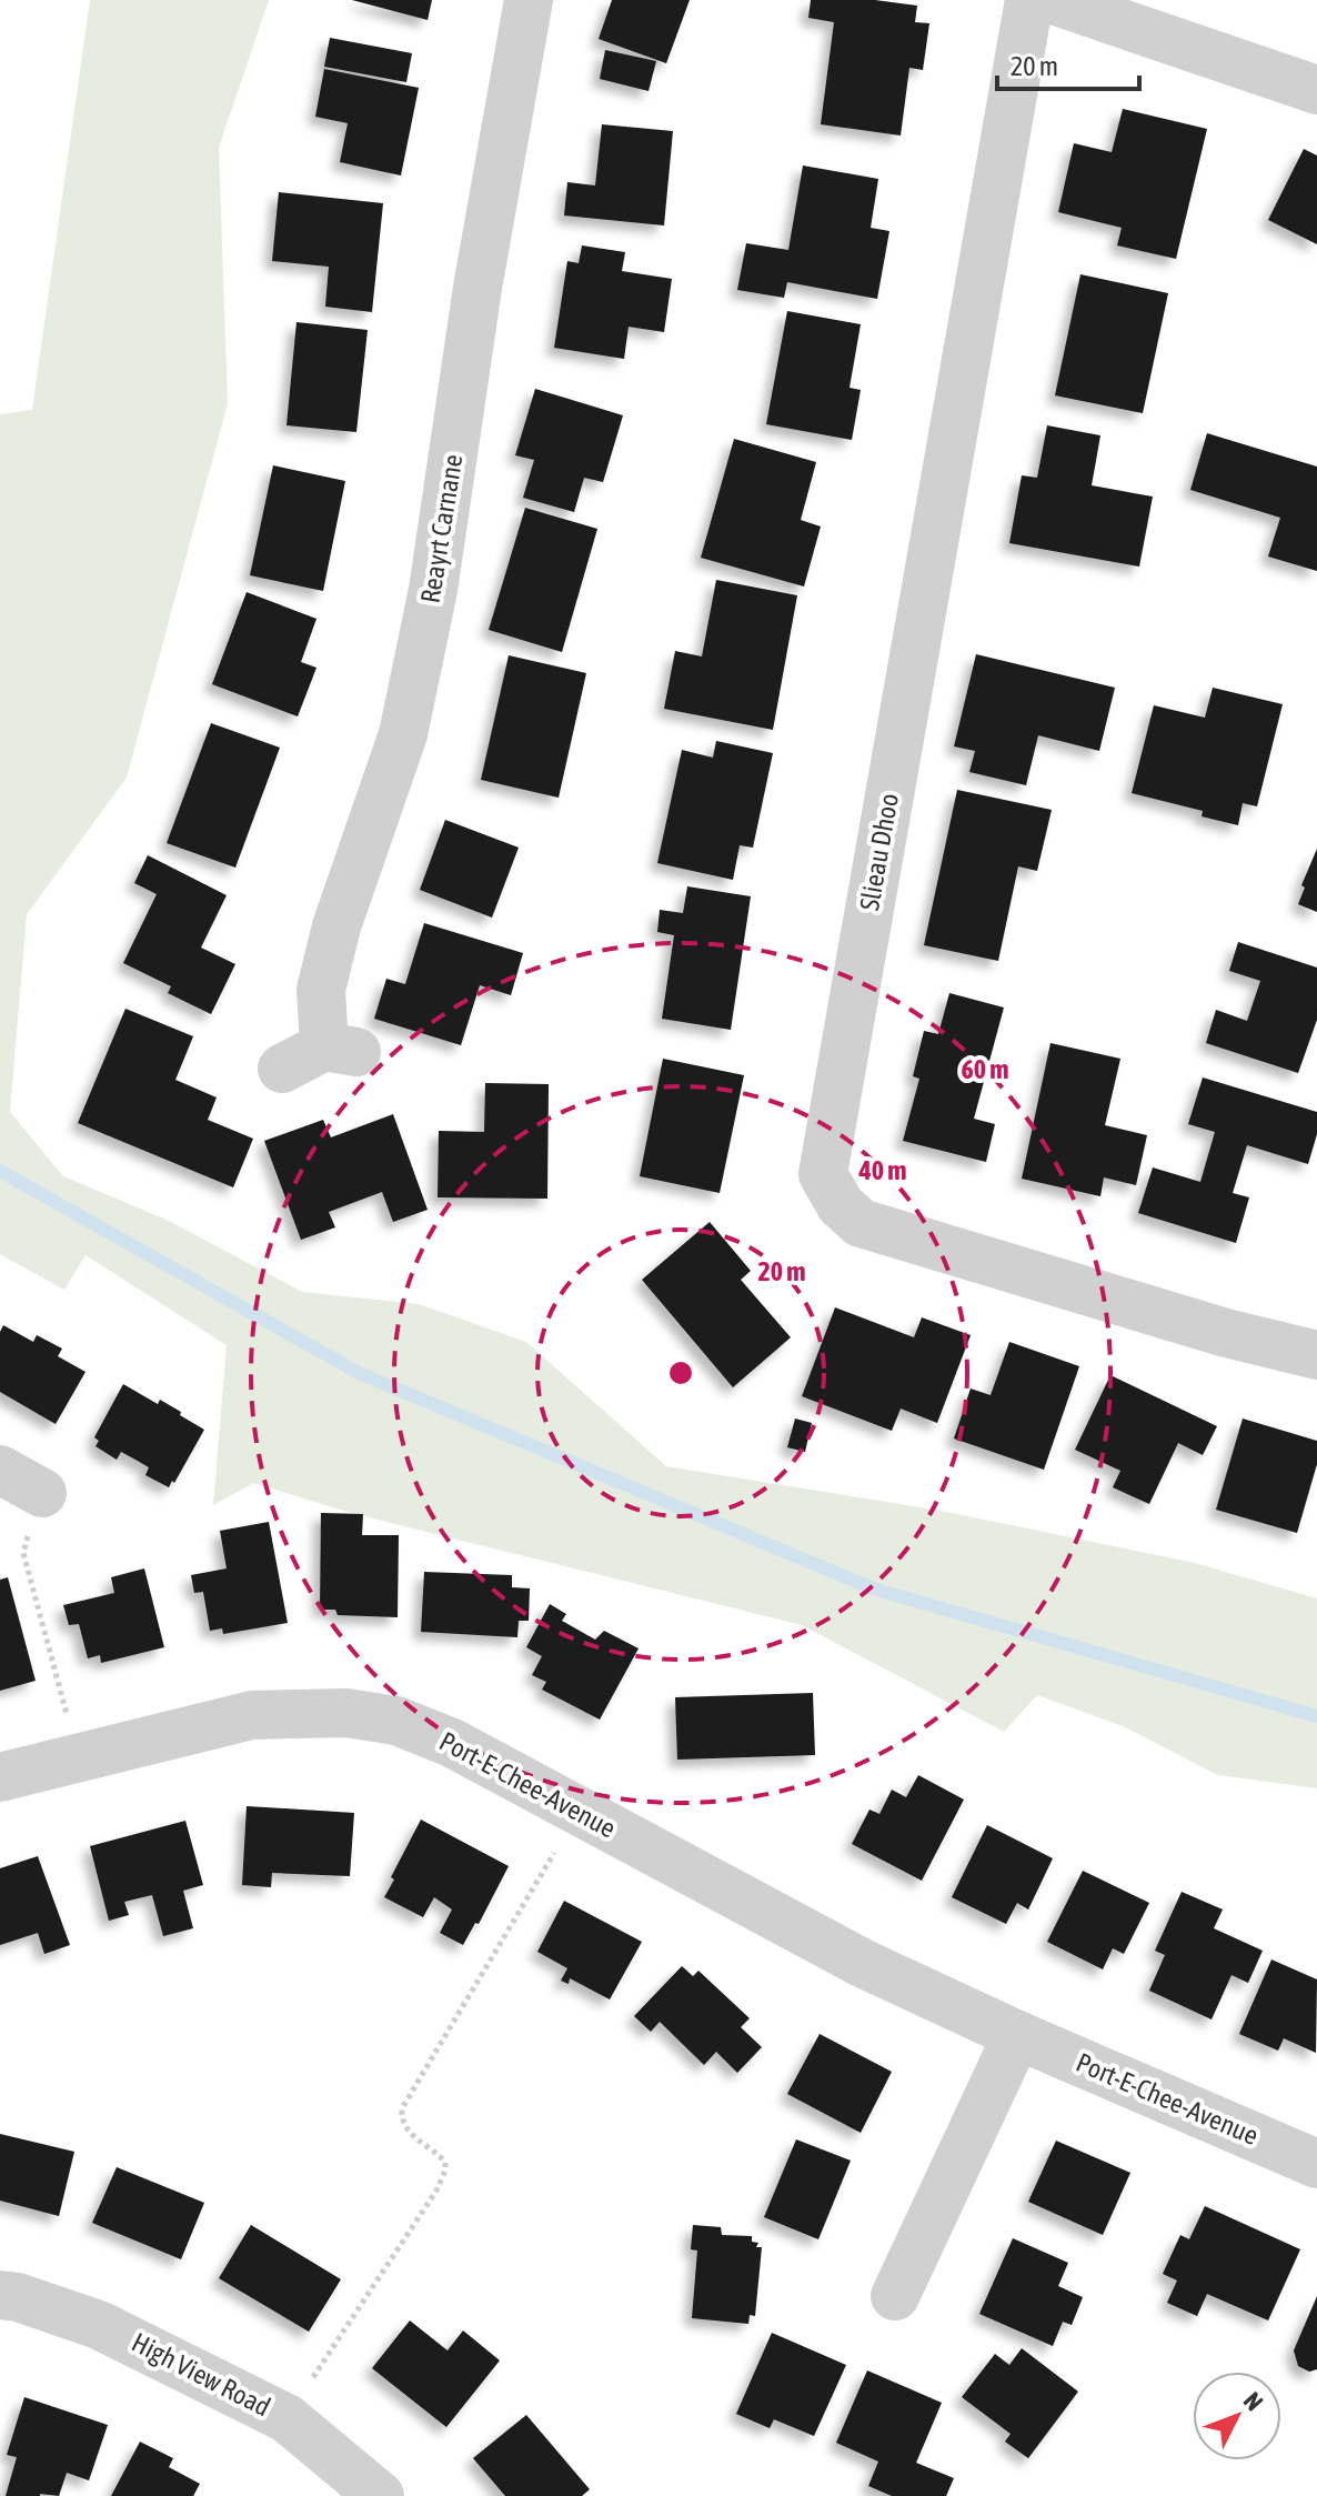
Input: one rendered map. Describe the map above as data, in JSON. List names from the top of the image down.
{
  "streets": {
    "street": [
      "Reayrt Carnane",
      "Slieau Dhoo",
      "Port-E-Chee-Avenue",
      "High View Road"
    ]
  },
  "scale_bar": "20 m",
  "north": "top right",
  "rings": ["60 m", "40 m", "20 m"]
}
